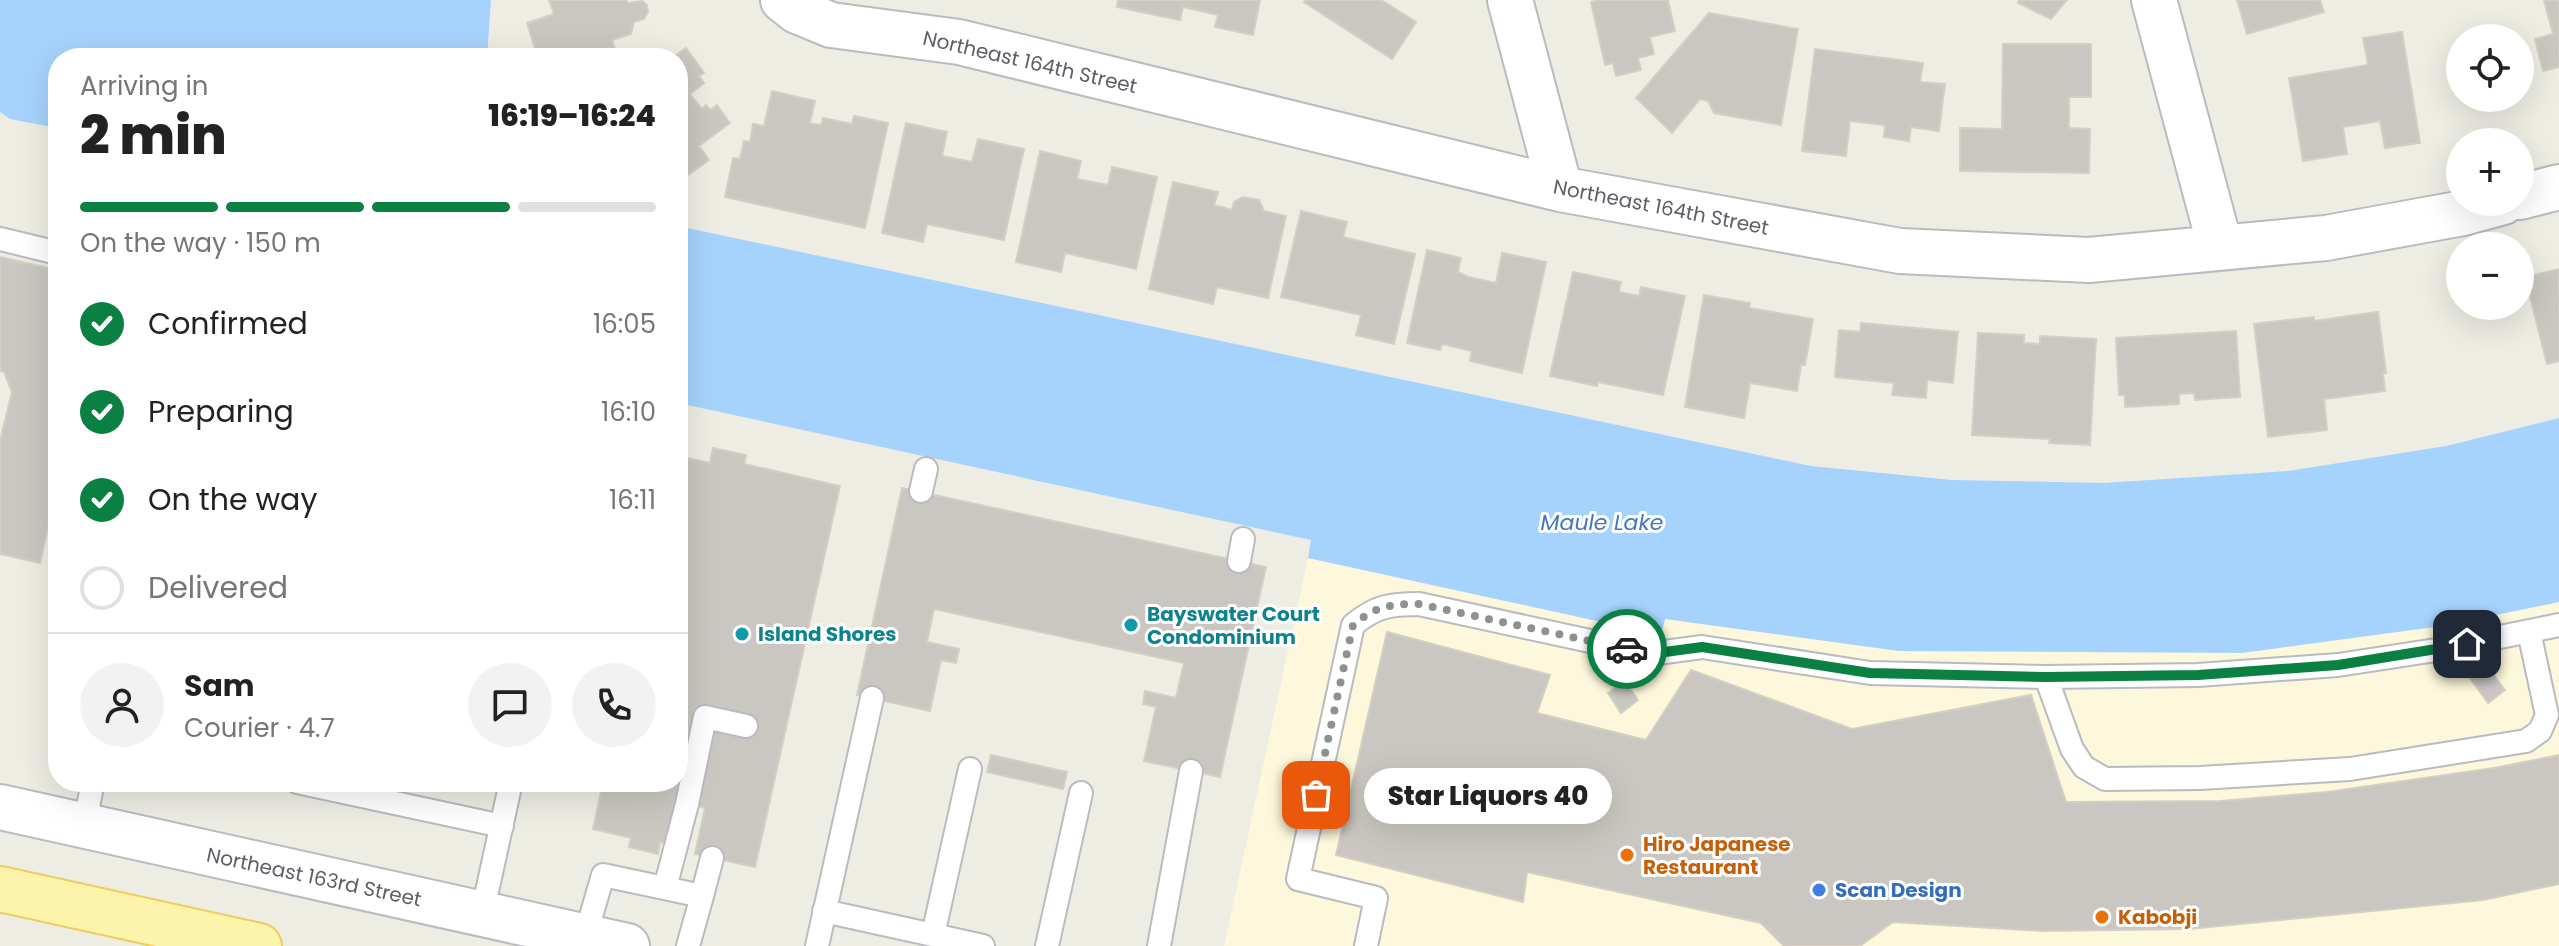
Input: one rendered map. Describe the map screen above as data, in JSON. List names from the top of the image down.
{
  "streets": {
    "street": ["Northeast 164th Street", "Northeast 163rd Street"]
  },
  "water": ["Maule Lake"],
  "places": [
    "Bayswater Court Condominium",
    "Island Shores",
    "Star Liquors 40",
    "Hiro Japanese Restaurant",
    "Scan Design",
    "Kabobji"
  ],
  "page": {
    "map_buttons": ["+", "−"],
    "heading": ["2 min", "Arriving in", "16:19–16:24"],
    "panel": ["Sam", "Courier · 4.7"],
    "bar": "On the way · 150 m",
    "list": [
      ["Confirmed", "16:05"],
      ["Preparing", "16:10"],
      ["On the way", "16:11"],
      "Delivered"
    ],
    "bubble": "Star Liquors 40"
  }
}
